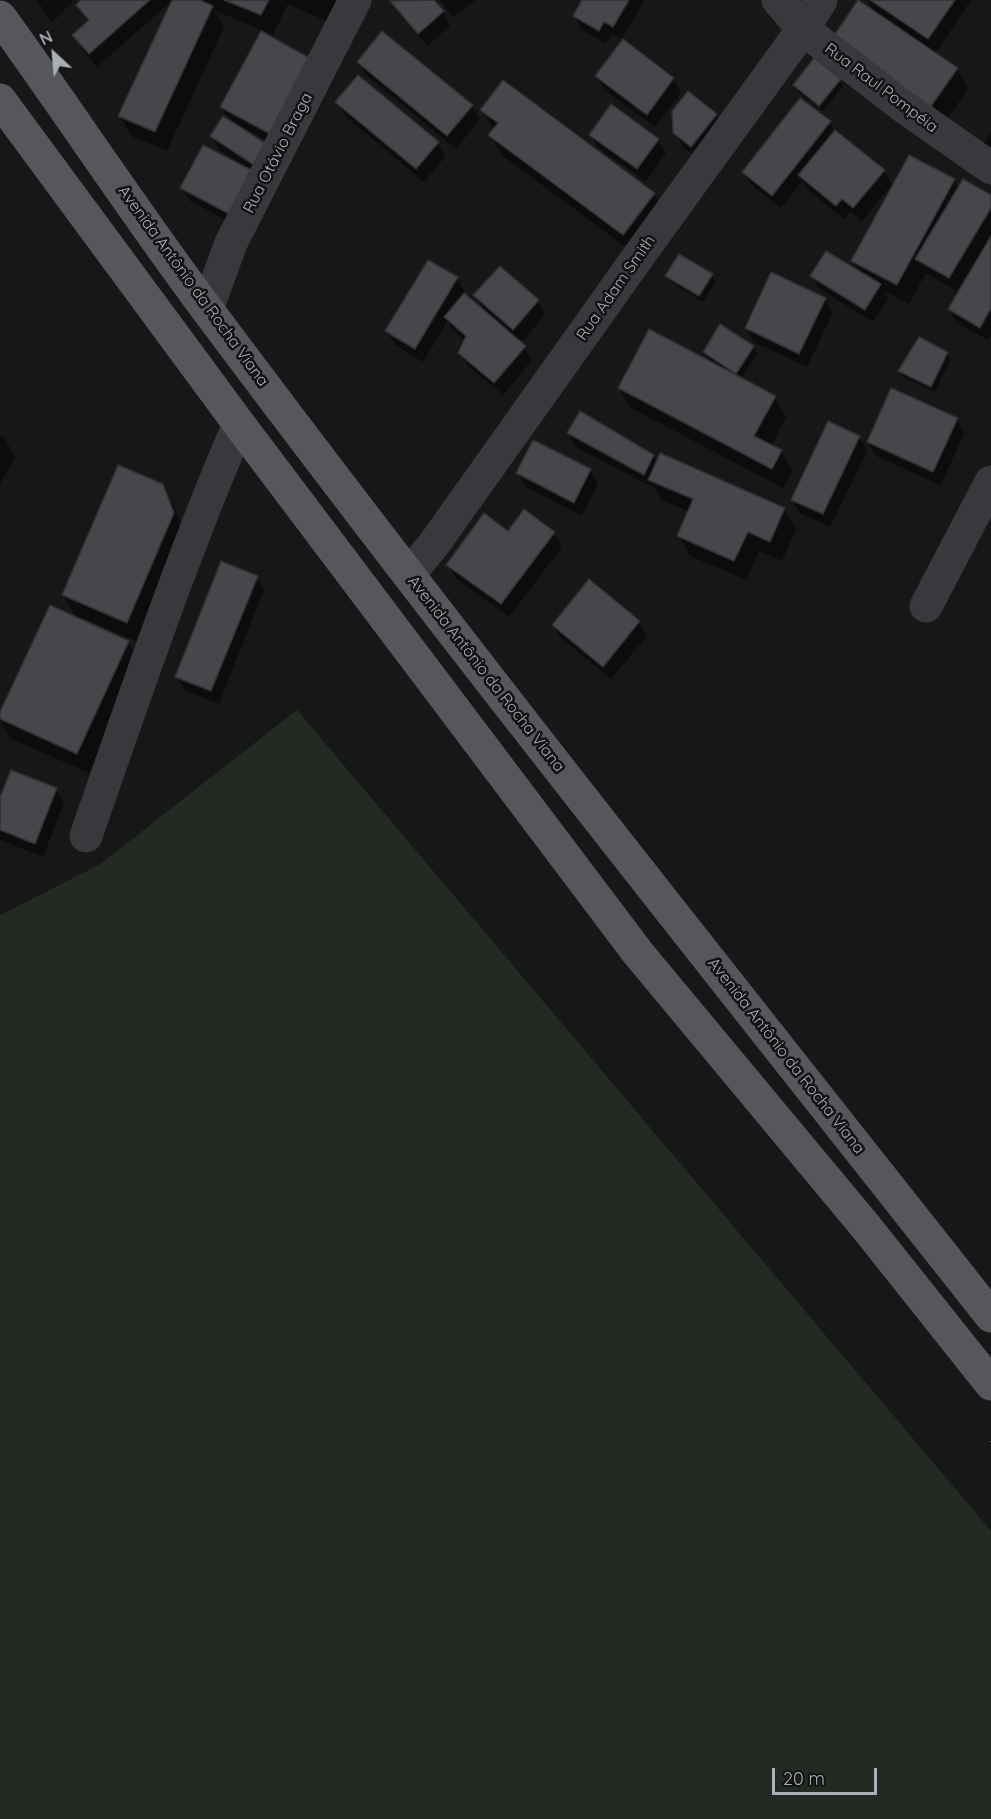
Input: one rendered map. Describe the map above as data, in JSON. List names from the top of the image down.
{
  "streets": {
    "main road": ["Avenida Antônio da Rocha Viana"],
    "street": ["Rua Raul Pompéia", "Rua Otávio Braga", "Rua Adam Smith"]
  },
  "crossings": [
    ["Rua Raul Pompéia", "Rua Adam Smith"],
    ["Rua Otávio Braga", "Avenida Antônio da Rocha Viana"],
    ["Avenida Antônio da Rocha Viana", "Rua Adam Smith"]
  ],
  "scale_bar": "20 m",
  "north": "top left"
}
